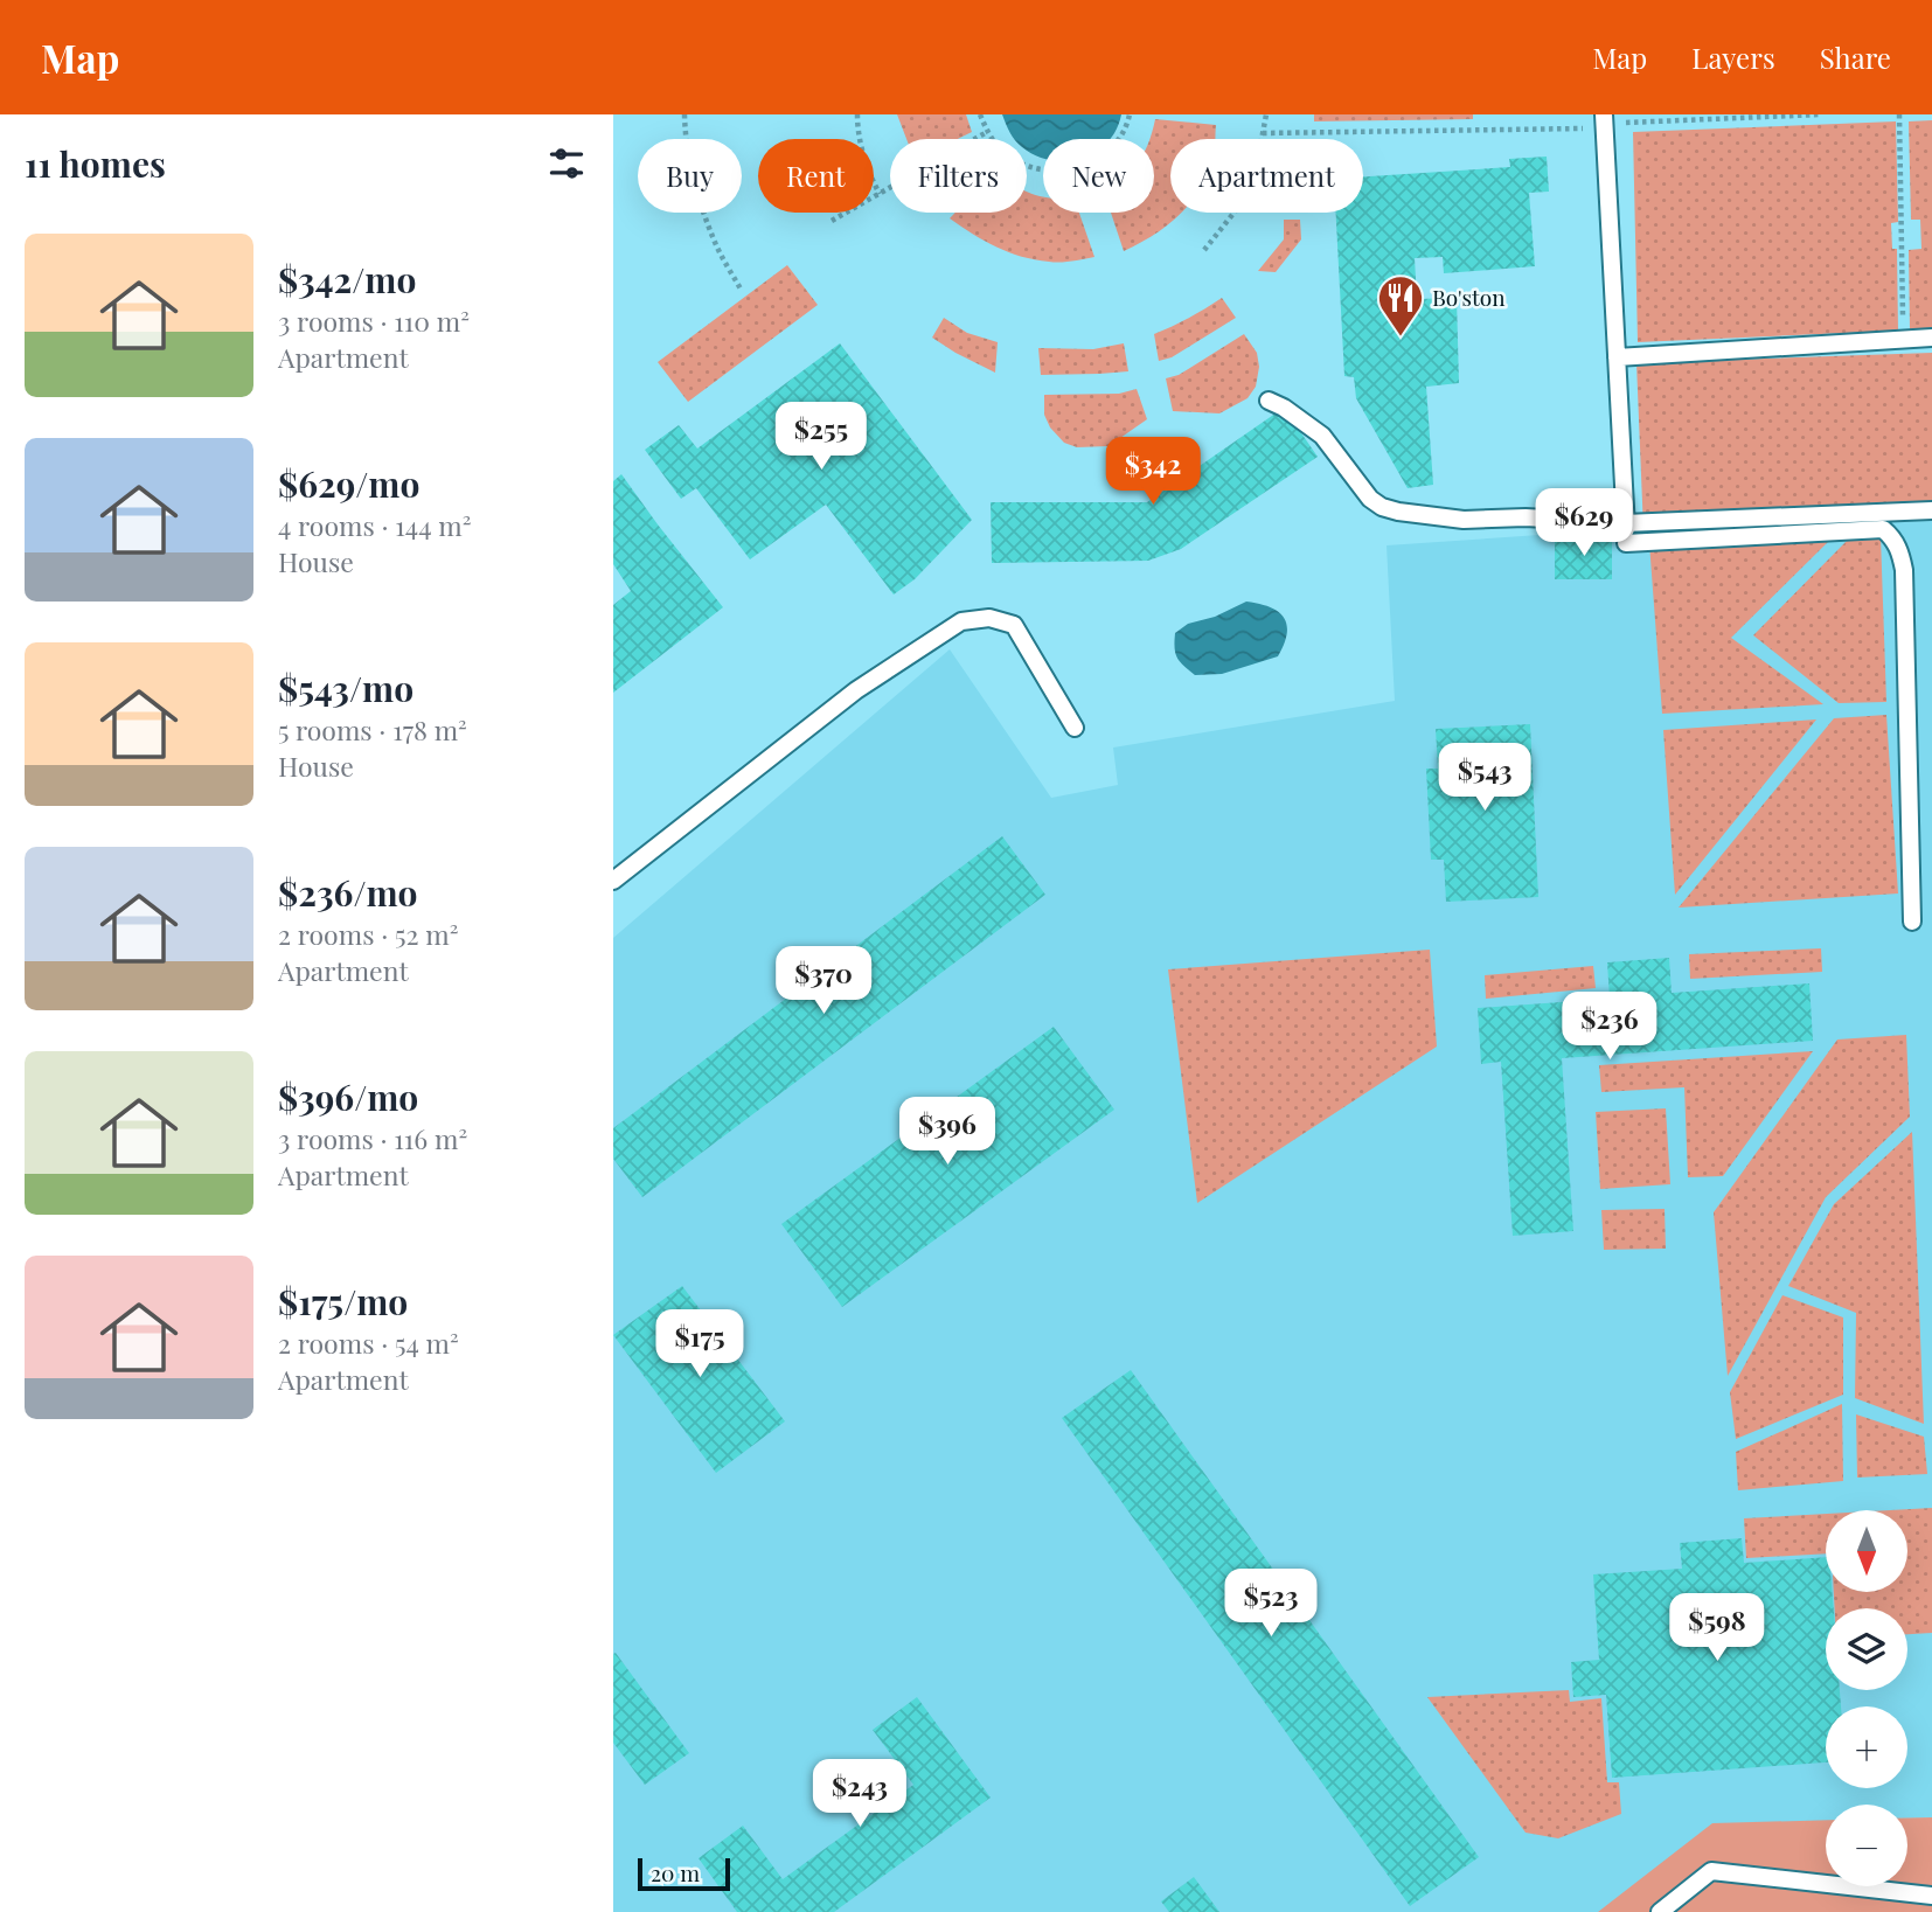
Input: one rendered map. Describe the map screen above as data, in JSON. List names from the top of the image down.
{
  "places": {
    "restaurant": ["Bo'ston"]
  },
  "scale_bar": "20 m",
  "north": "bottom",
  "page": {
    "header": "Map",
    "nav": ["Map", "Layers", "Share"],
    "heading": "11 homes",
    "chip": [
      "Buy",
      "Rent",
      "Filters",
      "New",
      "Apartment"
    ],
    "list": [
      {
        "name": "$342/mo",
        "note": "3 rooms · 110 m² · Apartment"
      },
      {
        "name": "$629/mo",
        "note": "4 rooms · 144 m² · House"
      },
      {
        "name": "$543/mo",
        "note": "5 rooms · 178 m² · House"
      },
      {
        "name": "$236/mo",
        "note": "2 rooms · 52 m² · Apartment"
      },
      {
        "name": "$396/mo",
        "note": "3 rooms · 116 m² · Apartment"
      },
      {
        "name": "$175/mo",
        "note": "2 rooms · 54 m² · Apartment"
      }
    ],
    "price": [
      "$255",
      "$342",
      "$629",
      "$543",
      "$370",
      "$236",
      "$396",
      "$175",
      "$523",
      "$598",
      "$243"
    ],
    "map_buttons": ["+", "−"],
    "scale": "20 m"
  }
}
